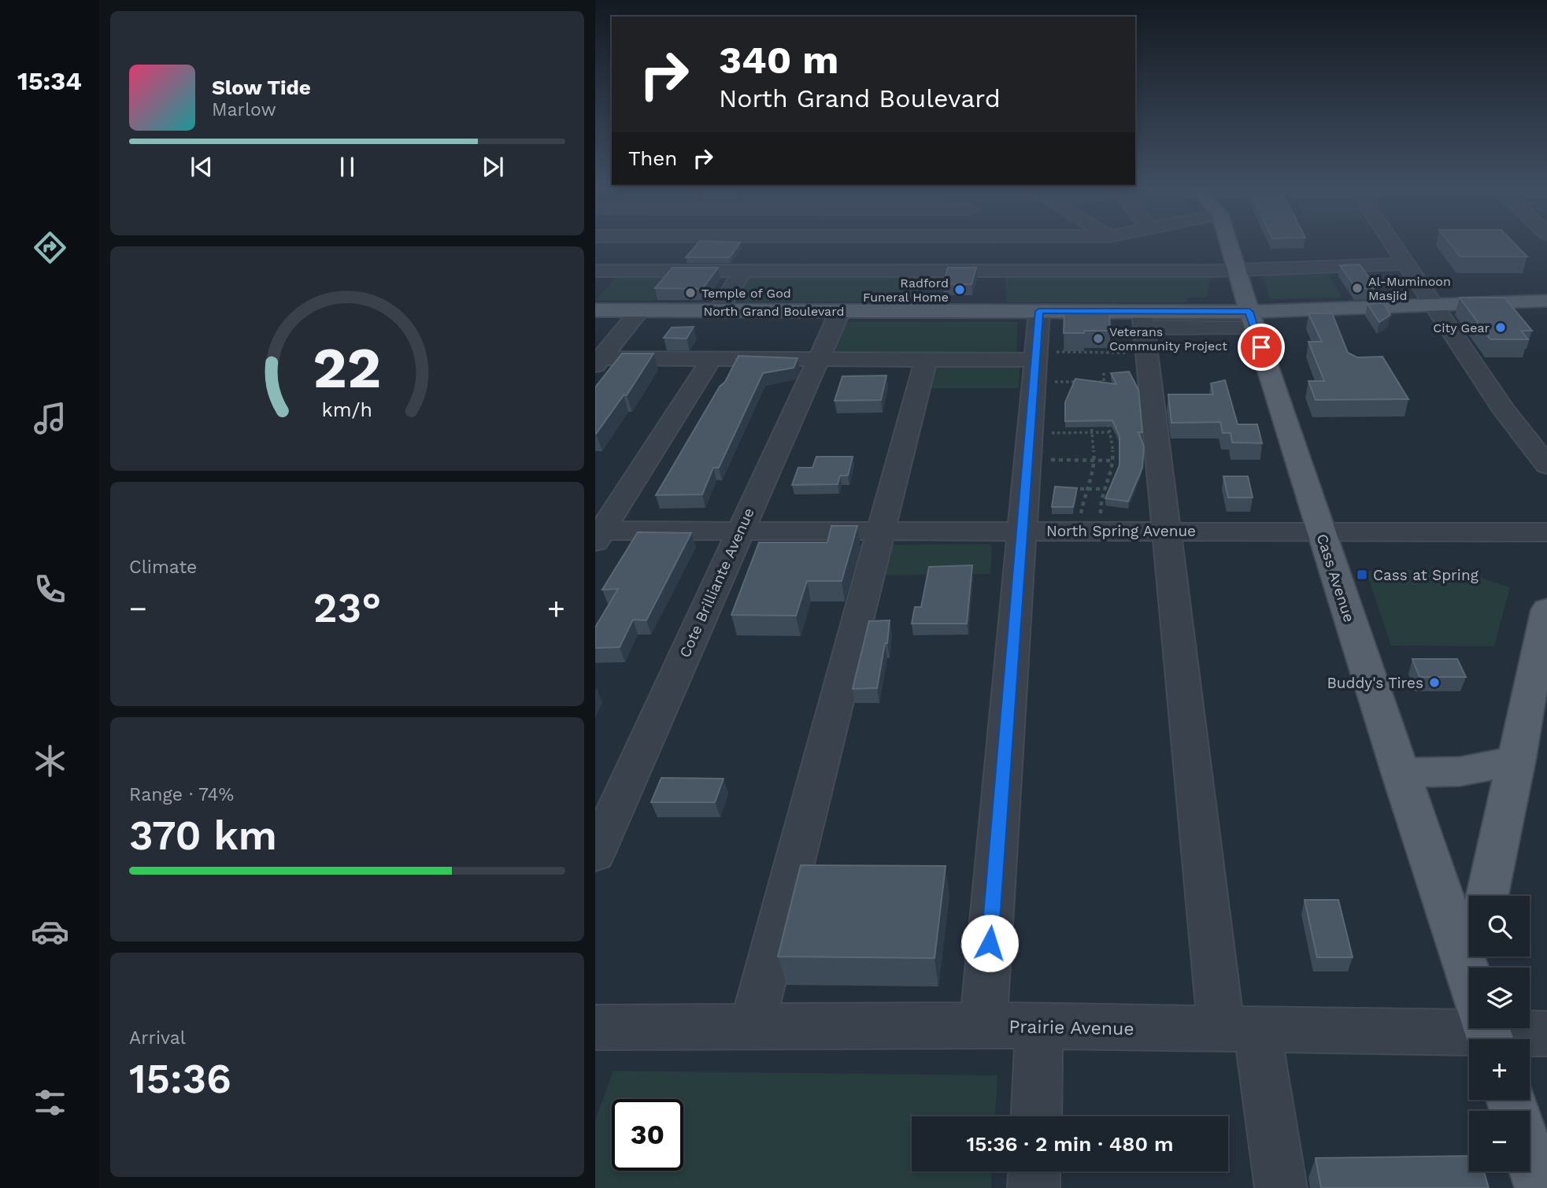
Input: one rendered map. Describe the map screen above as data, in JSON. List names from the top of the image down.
{
  "streets": {
    "main road": ["North Grand Boulevard", "Cass Avenue"],
    "street": ["North Spring Avenue", "Cote Brilliante Avenue", "Prairie Avenue"]
  },
  "crossings": [
    ["North Grand Boulevard", "Cass Avenue"],
    ["North Grand Boulevard", "Cote Brilliante Avenue"],
    ["North Spring Avenue", "Cass Avenue"],
    ["North Spring Avenue", "Cote Brilliante Avenue"]
  ],
  "places": {
    "other": [
      "Al-Muminoon Masjid",
      "Radford Funeral Home",
      "Temple of God",
      "City Gear",
      "Veterans Community Project",
      "Buddy's Tires"
    ],
    "transit": ["Cass at Spring"]
  },
  "page": {
    "tabs": "15:34",
    "turn": ["340 m", "North Grand Boulevard"],
    "song": ["Slow Tide", "Marlow"],
    "then": "Then",
    "tile": [
      "Climate",
      ["Range · 74%", "370 km"],
      ["Arrival", "15:36"]
    ],
    "heat": ["−", "23°", "+"],
    "map_buttons": ["+", "−"],
    "limit": "30",
    "trip": "15:36 · 2 min · 480 m",
    "gauge": ["22", "km/h"]
  }
}
